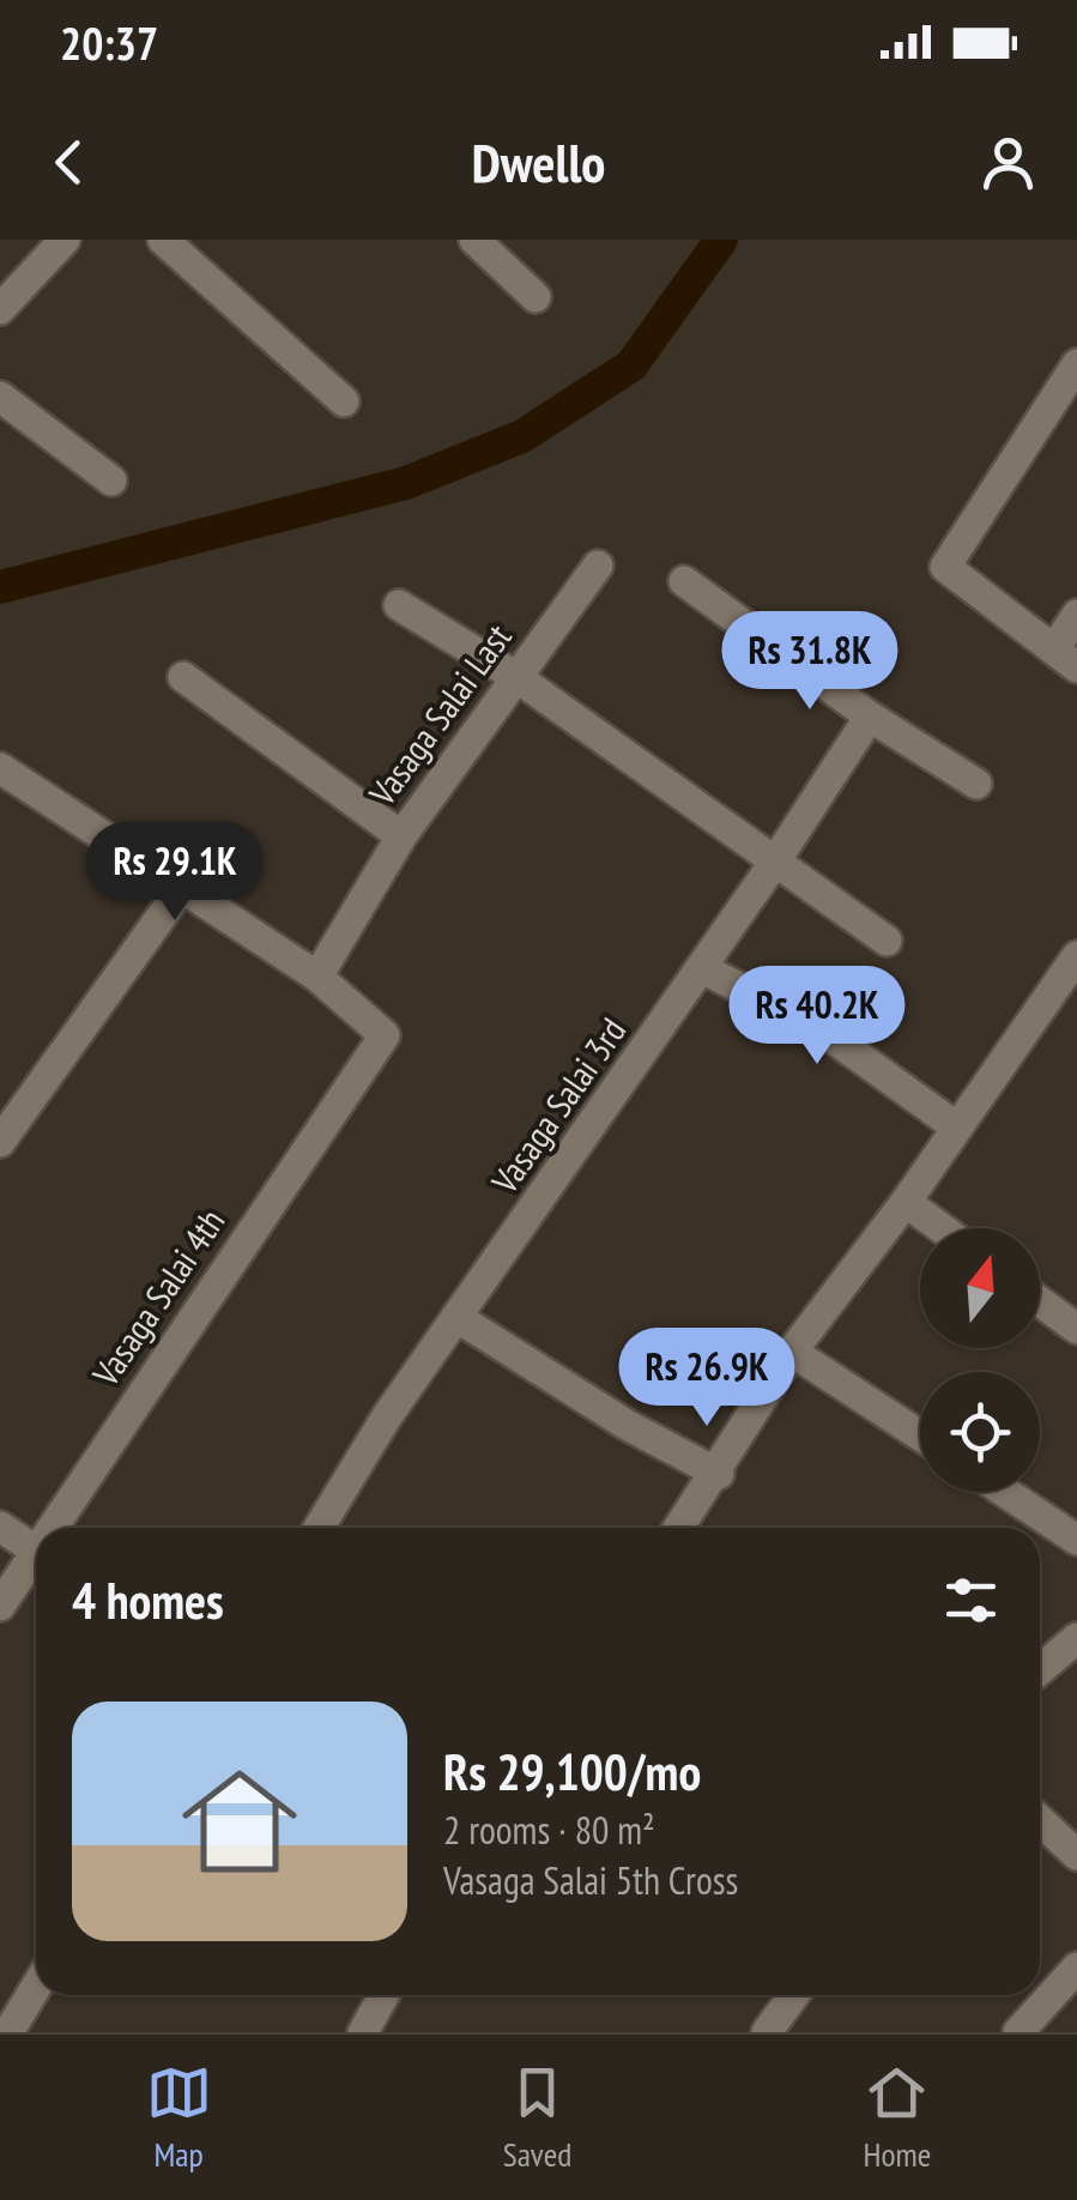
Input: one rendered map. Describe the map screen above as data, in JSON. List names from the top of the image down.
{
  "streets": {
    "street": ["Vasaga Salai Last", "Vasaga Salai 3rd", "Vasaga Salai 4th"]
  },
  "crossings": [
    ["Vasaga Salai Last", "Vasaga Salai 4th"]
  ],
  "north": "top",
  "page": {
    "status": "20:37",
    "header": "Dwello",
    "price": [
      "Rs 31.8K",
      "Rs 29.1K",
      "Rs 40.2K",
      "Rs 26.9K"
    ],
    "heading": "4 homes",
    "list": [
      {
        "name": "Rs 29,100/mo",
        "note": "2 rooms · 80 m² · Vasaga Salai 5th Cross"
      }
    ],
    "tabs": ["Map", "Saved", "Home"]
  }
}
